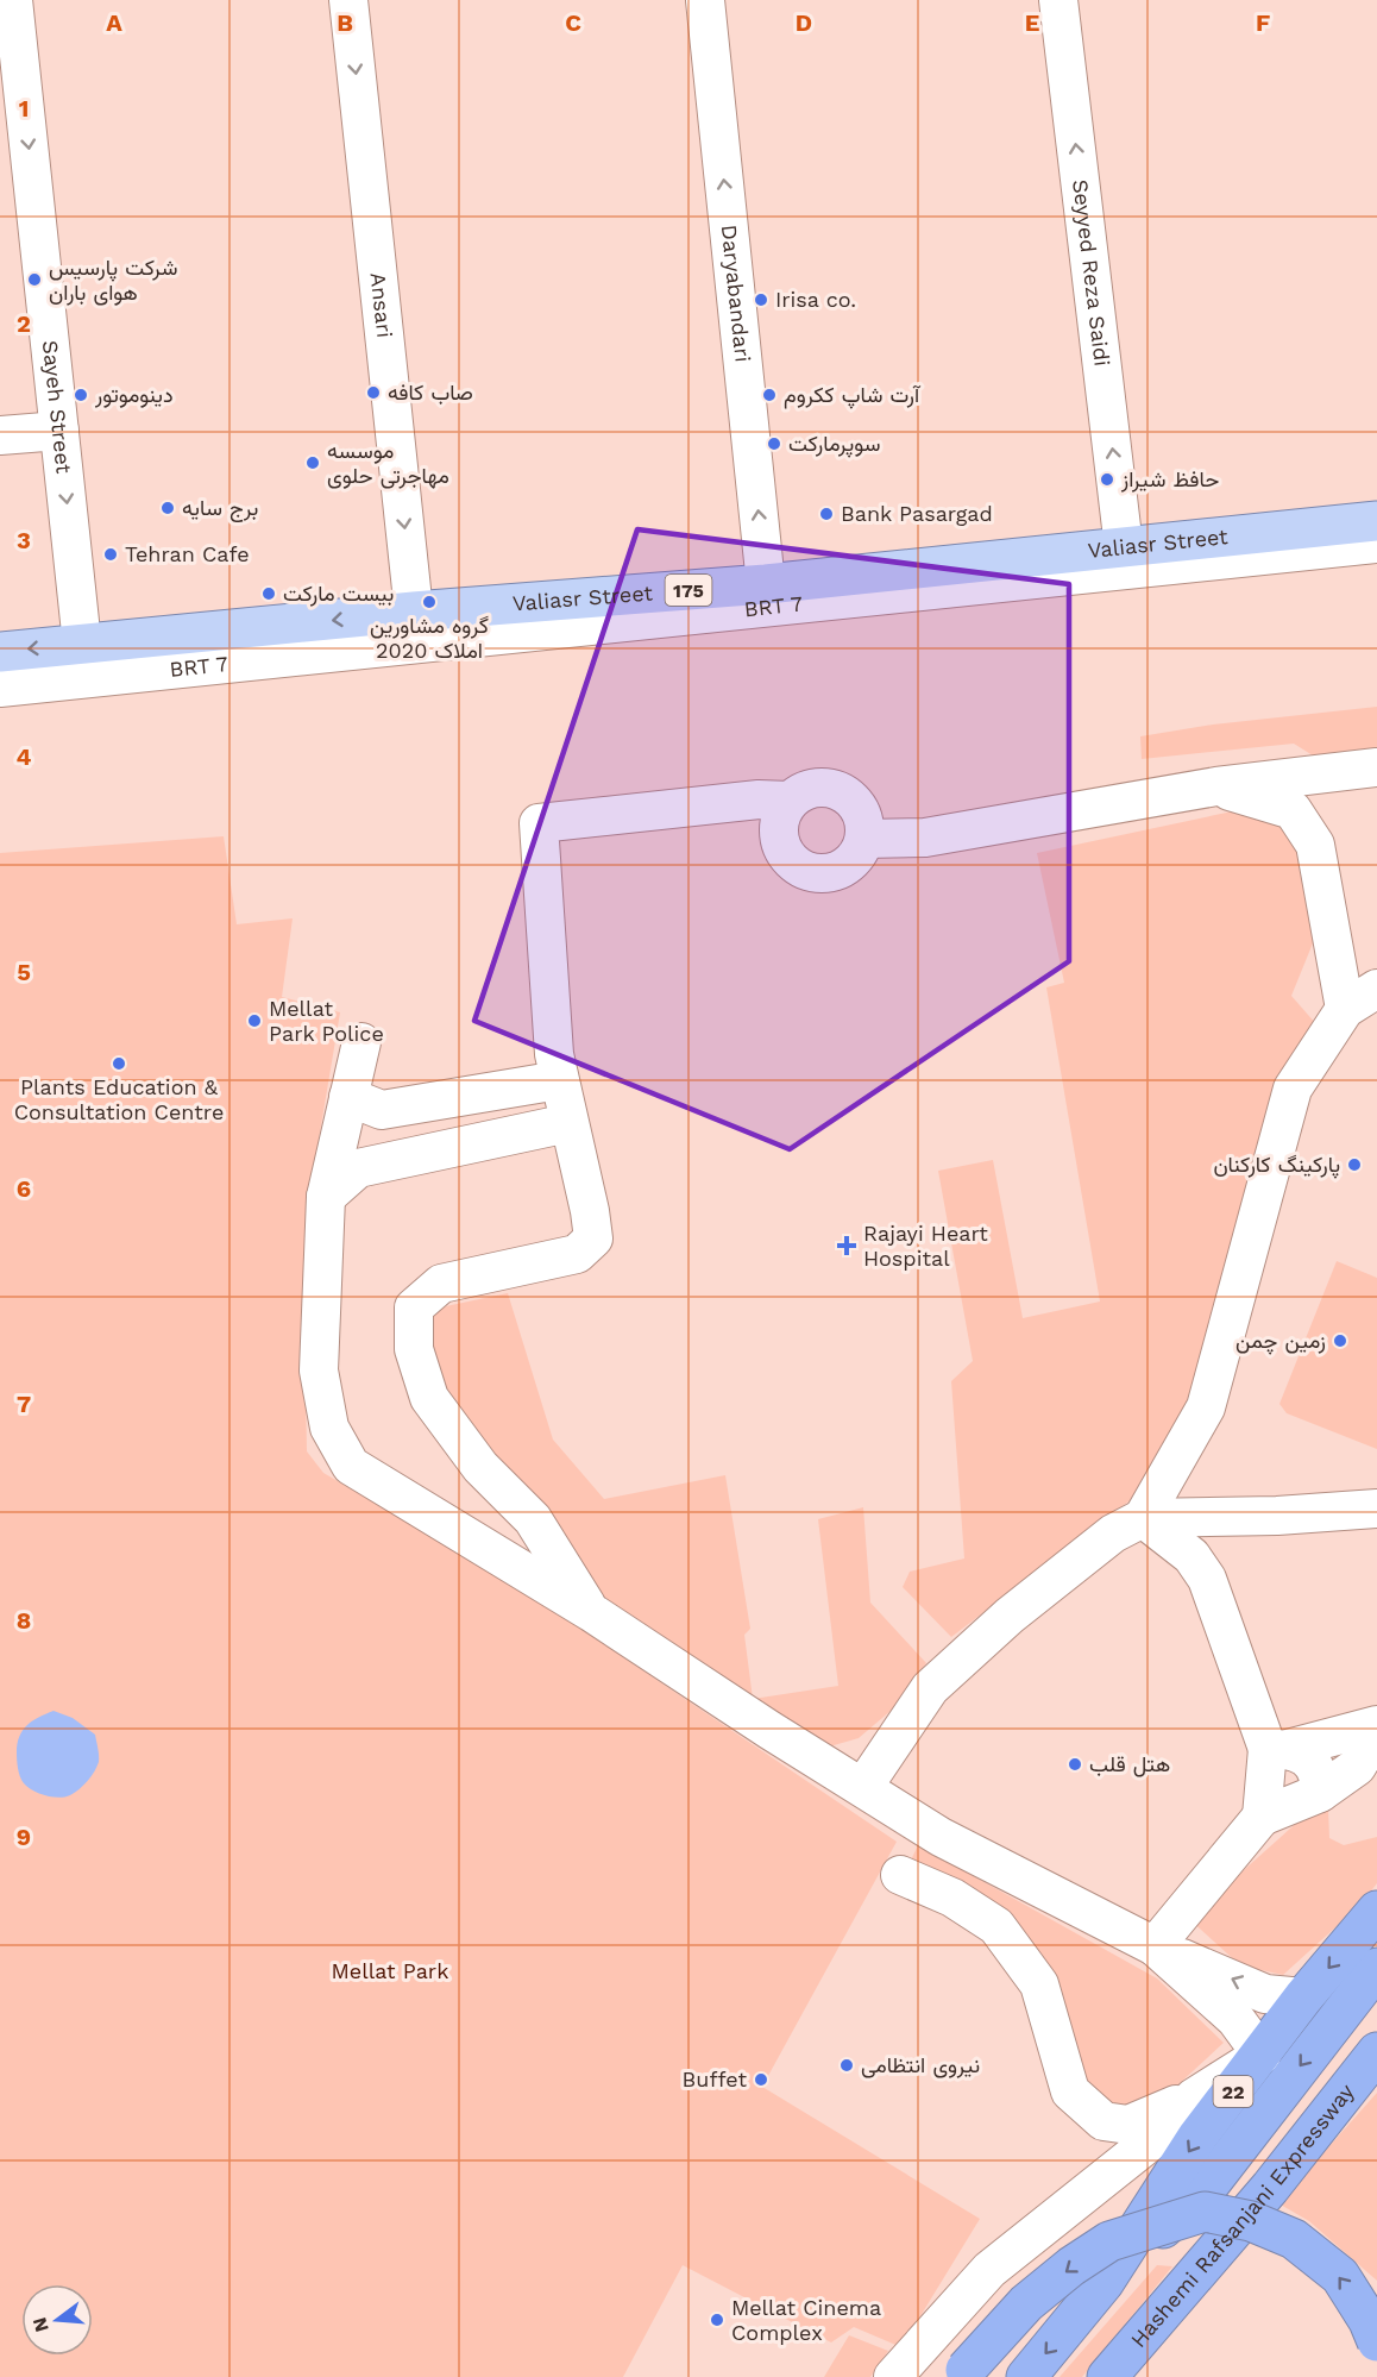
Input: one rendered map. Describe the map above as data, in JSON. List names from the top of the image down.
{
  "streets": {
    "highway": ["22", "Hashemi Rafsanjani Expressway"],
    "main road": ["Valiasr Street", "175"],
    "street": [
      "Seyyed Reza Saidi",
      "Daryabandari",
      "Ansari",
      "Sayeh Street",
      "BRT 7"
    ]
  },
  "crossings": [
    ["Seyyed Reza Saidi", "Valiasr Street"],
    ["Daryabandari", "Valiasr Street"],
    ["Ansari", "Valiasr Street"],
    ["Sayeh Street", "Valiasr Street"]
  ],
  "one_way": [
    "Seyyed Reza Saidi",
    "Daryabandari",
    "Ansari",
    "Sayeh Street"
  ],
  "parks": ["Mellat Park"],
  "places": {
    "other": [
      "شرکت پارسیس هوای باران",
      "Irisa co.",
      "صاب کافه",
      "دینوموتور",
      "آرت شاپ ککروم",
      "سوپرمارکت",
      "موسسه مهاجرتی حلوی",
      "حافظ شیراز",
      "برج سایه",
      "Bank Pasargad",
      "Tehran Cafe",
      "بیست مارکت",
      "گروه مشاورین املاک 2020",
      "Mellat Park Police",
      "Plants Education & Consultation Centre",
      "پارکینگ کارکنان",
      "زمین چمن",
      "هتل قلب",
      "نیروی انتظامی",
      "Buffet",
      "Mellat Cinema Complex"
    ],
    "health": ["Rajayi Heart Hospital"]
  },
  "north": "left",
  "grid": {
    "columns": [
      "A",
      "B",
      "C",
      "D",
      "E",
      "F"
    ],
    "rows": [
      "1",
      "2",
      "3",
      "4",
      "5",
      "6",
      "7",
      "8",
      "9"
    ]
  }
}
